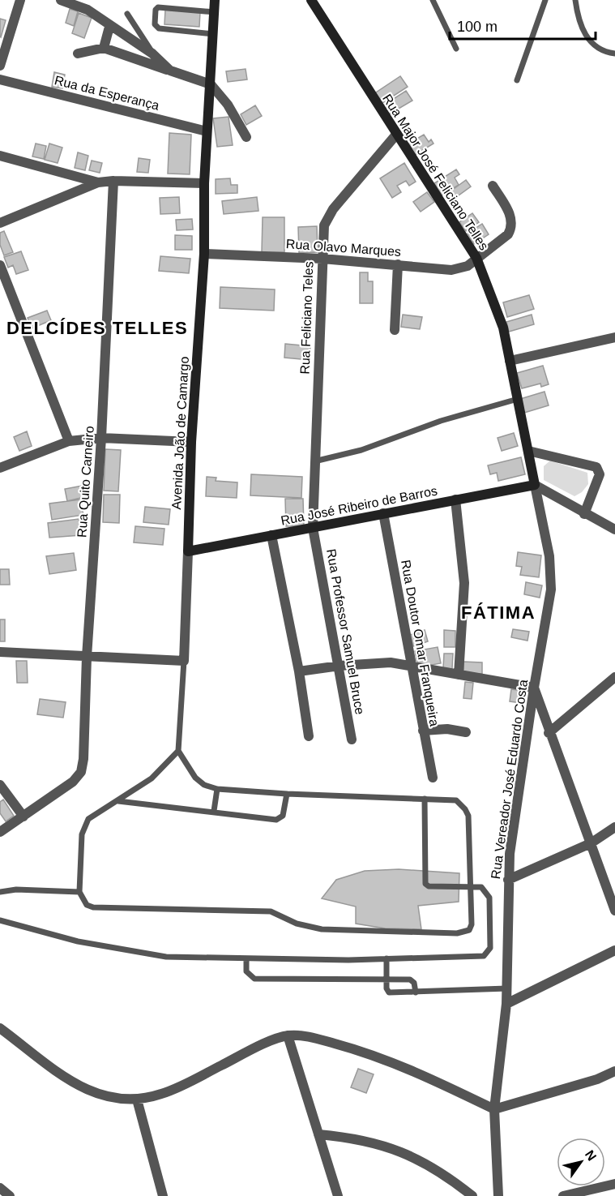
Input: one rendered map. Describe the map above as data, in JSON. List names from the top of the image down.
{
  "streets": {
    "main road": ["Rua Major José Feliciano Telles", "Avenida João de Camargo", "Rua José Ribeiro de Barros"],
    "street": [
      "Rua da Esperança",
      "Rua Olavo Marques",
      "Rua Feliciano Teles",
      "Rua Quito Carneiro",
      "Rua Professor Samuel Bruce",
      "Rua Doutor Omar Franqueira",
      "Rua Vereador José Eduardo Costa"
    ]
  },
  "crossings": [
    ["Rua da Esperança", "Avenida João de Camargo"],
    ["Rua Major José Feliciano Telles", "Rua Olavo Marques"],
    ["Rua Major José Feliciano Telles", "Rua Feliciano Teles"],
    ["Rua Major José Feliciano Telles", "Rua José Ribeiro de Barros"],
    ["Rua Major José Feliciano Telles", "Rua Vereador José Eduardo Costa"],
    ["Rua Olavo Marques", "Rua Feliciano Teles"],
    ["Rua Olavo Marques", "Avenida João de Camargo"],
    ["Rua Feliciano Teles", "Rua José Ribeiro de Barros"],
    ["Rua Feliciano Teles", "Rua Professor Samuel Bruce"],
    ["Avenida João de Camargo", "Rua José Ribeiro de Barros"],
    ["Rua José Ribeiro de Barros", "Rua Professor Samuel Bruce"],
    ["Rua José Ribeiro de Barros", "Rua Doutor Omar Franqueira"],
    ["Rua José Ribeiro de Barros", "Rua Vereador José Eduardo Costa"]
  ],
  "districts": ["DELCÍDES TELLES", "FÁTIMA"],
  "scale_bar": "100 m",
  "north": "top right"
}
